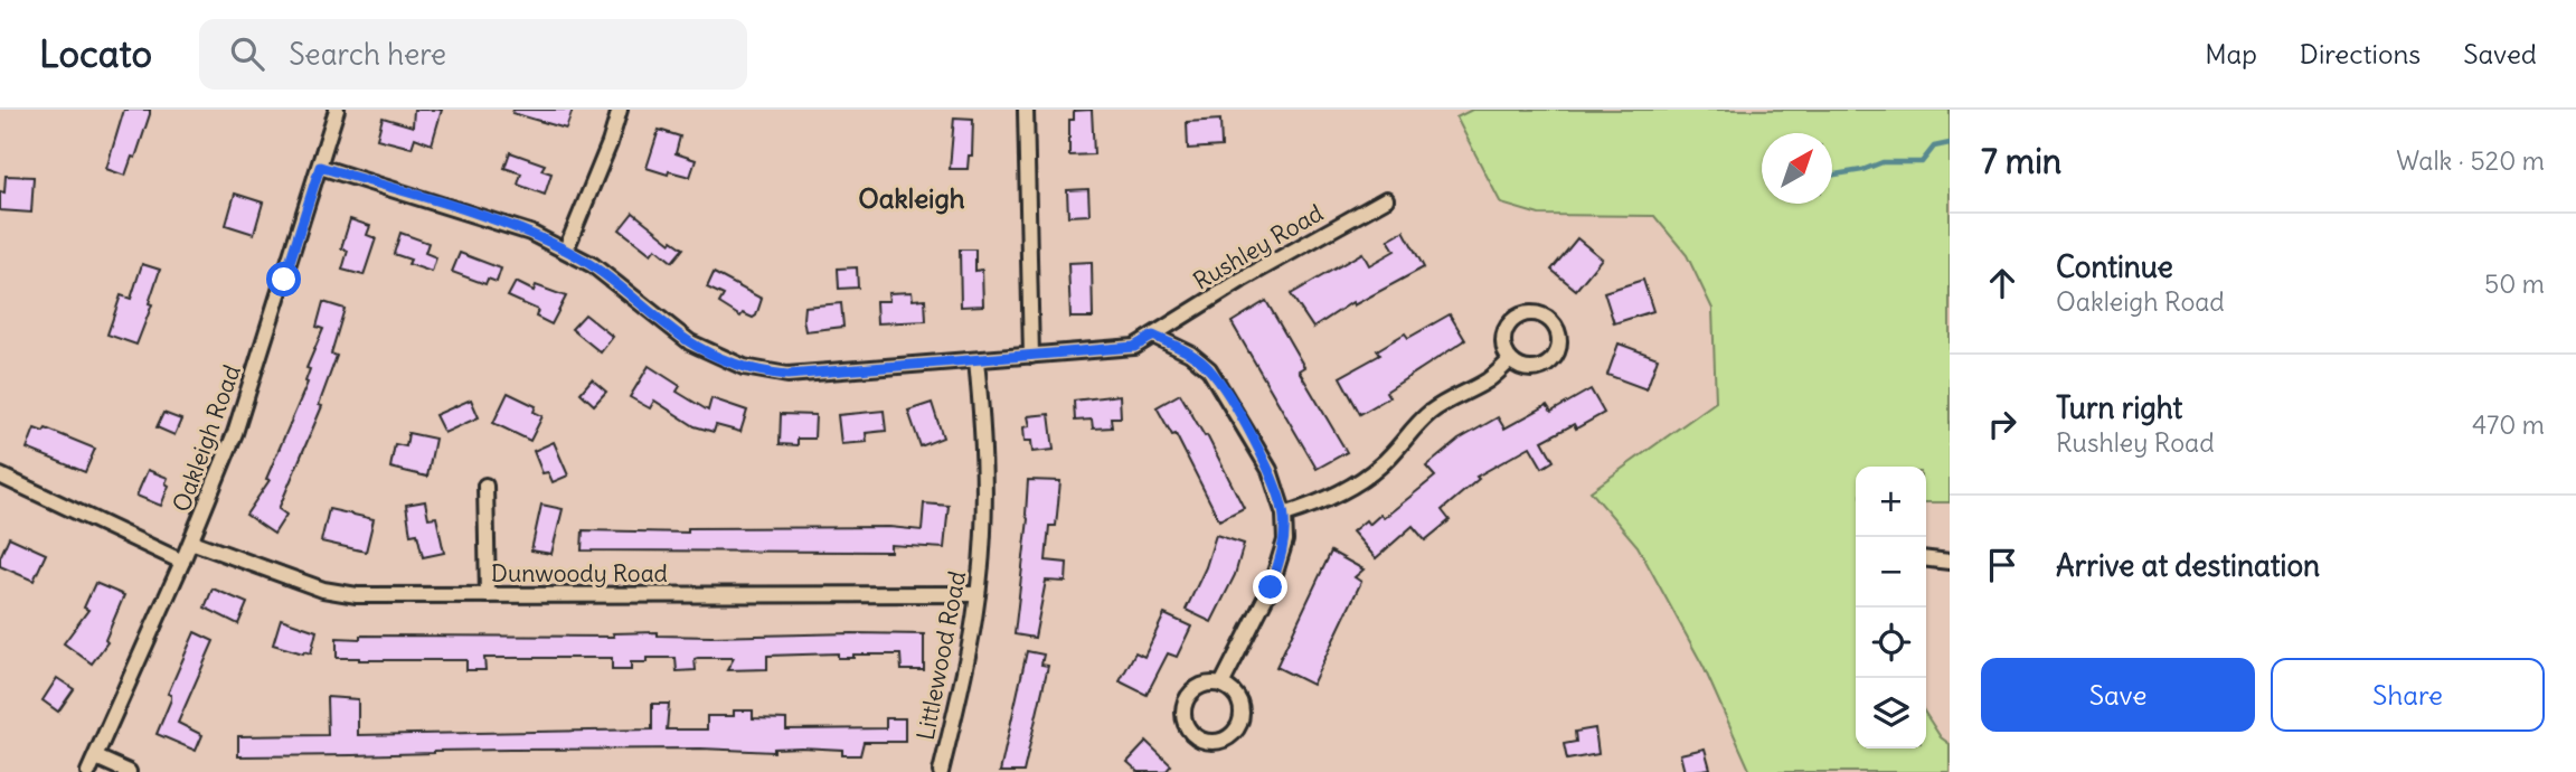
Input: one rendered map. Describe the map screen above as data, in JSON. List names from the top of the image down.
{
  "streets": {
    "street": [
      "Rushley Road",
      "Oakleigh Road",
      "Dunwoody Road",
      "Littlewood Road"
    ]
  },
  "crossings": [
    ["Rushley Road", "Oakleigh Road"],
    ["Rushley Road", "Littlewood Road"],
    ["Oakleigh Road", "Dunwoody Road"],
    ["Dunwoody Road", "Littlewood Road"]
  ],
  "districts": ["Oakleigh"],
  "north": "top right",
  "page": {
    "header": "Locato",
    "search": "Search here",
    "nav": ["Map", "Directions", "Saved"],
    "heading": ["7 min", "Walk · 520 m"],
    "list": [
      ["Continue", "Oakleigh Road", "50 m"],
      ["Turn right", "Rushley Road", "470 m"],
      "Arrive at destination"
    ],
    "map_buttons": ["+", "−"],
    "buttons": ["Save", "Share"]
  }
}
